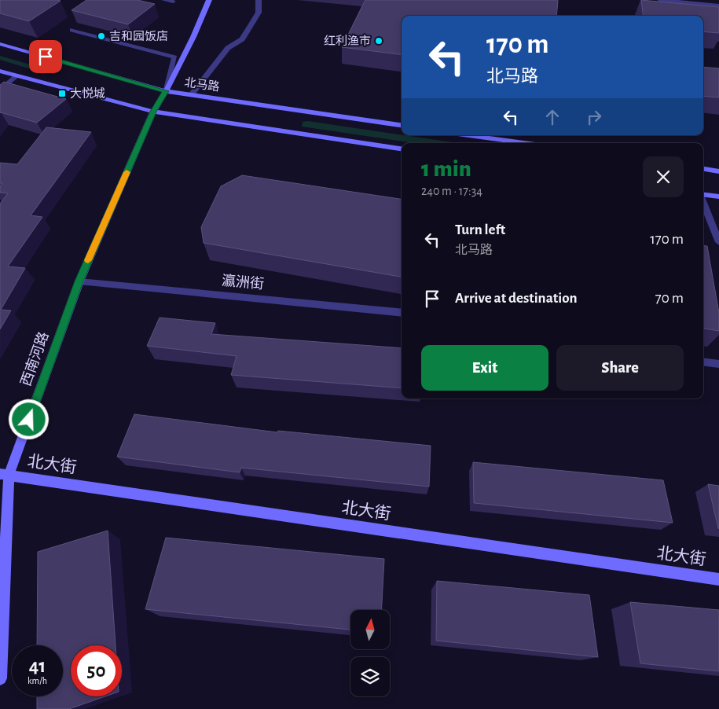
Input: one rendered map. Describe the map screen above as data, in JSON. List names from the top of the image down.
{
  "streets": {
    "main road": ["北马路", "西南河路", "北大街"],
    "street": ["瀛洲街"]
  },
  "crossings": [
    ["北马路", "西南河路"],
    ["瀛洲街", "西南河路"],
    ["西南河路", "北大街"]
  ],
  "places": {
    "other": ["吉和园饭店", "红利渔市"],
    "transit": ["大悦城"]
  },
  "north": "top",
  "page": {
    "turn": ["170 m", "北马路"],
    "heading": ["1 min", "240 m · 17:34"],
    "list": [
      {
        "name": "Turn left",
        "note": "北马路",
        "value": "170 m"
      },
      {
        "name": "Arrive at destination",
        "value": "70 m"
      }
    ],
    "buttons": ["Exit", "Share"],
    "speed": "41 km/h",
    "limit": "50"
  }
}
